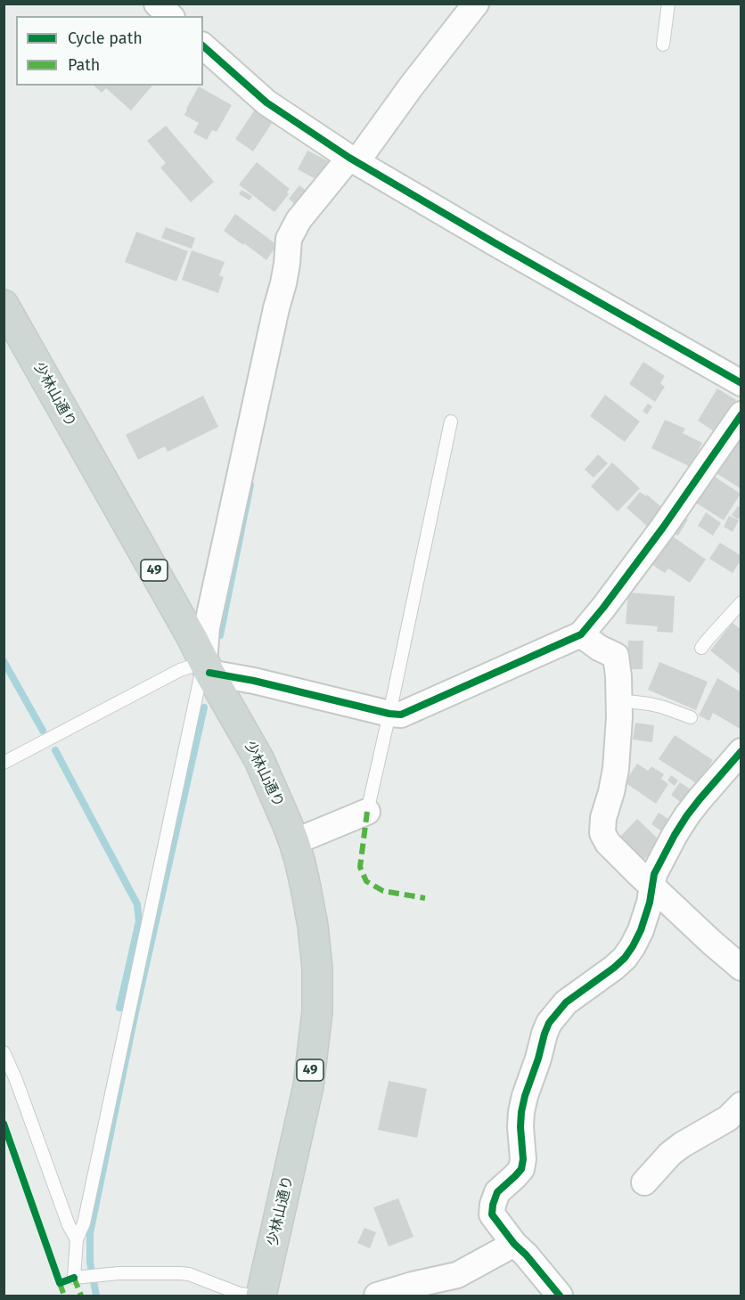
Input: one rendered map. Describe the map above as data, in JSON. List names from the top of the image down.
{
  "streets": {
    "main road": ["少林山通り", "49"]
  },
  "legend": ["Cycle path", "Path"]
}
